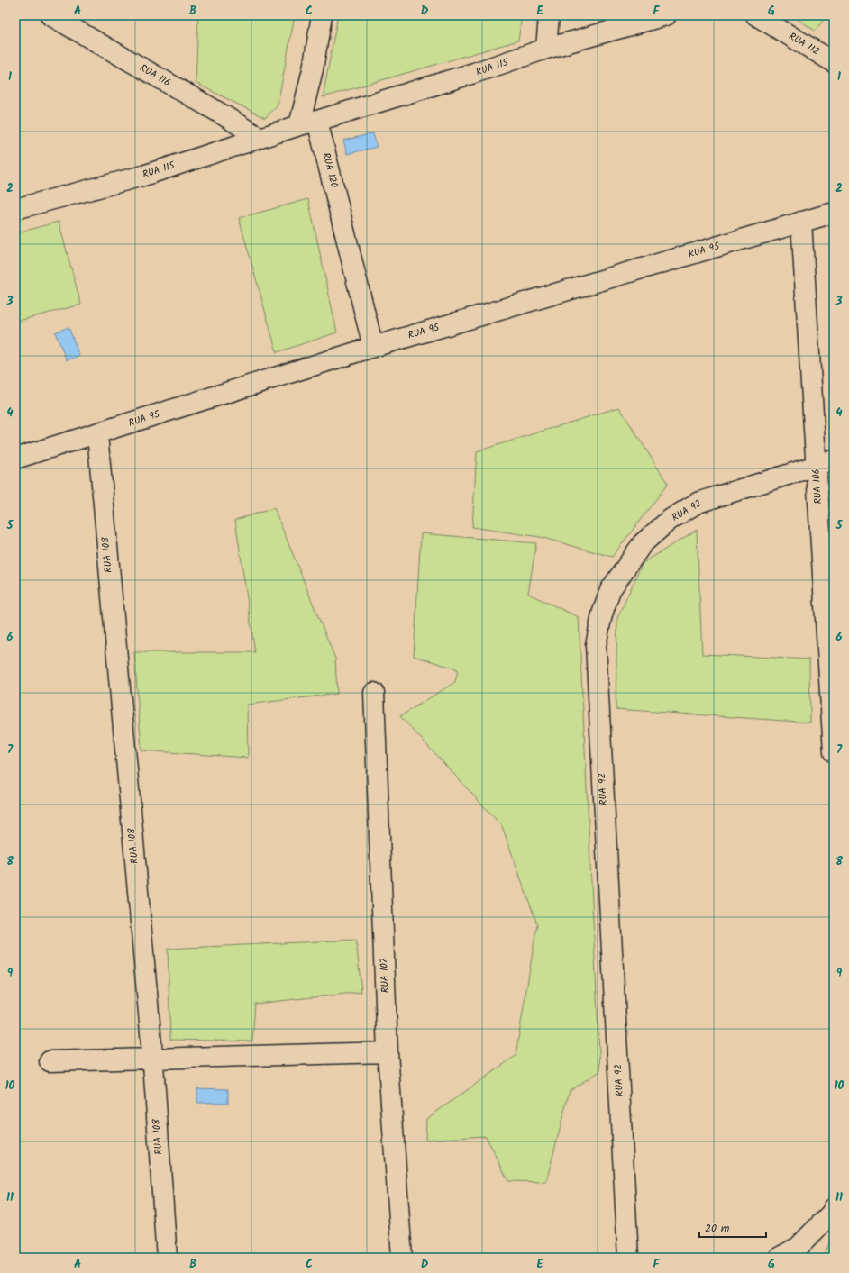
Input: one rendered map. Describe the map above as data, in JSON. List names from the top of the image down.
{
  "streets": {
    "street": [
      "RUA 112",
      "RUA 115",
      "RUA 116",
      "RUA 120",
      "RUA 95",
      "RUA 106",
      "RUA 92",
      "RUA 108",
      "RUA 107"
    ]
  },
  "crossings": [
    ["RUA 115", "RUA 116"],
    ["RUA 115", "RUA 120"],
    ["RUA 120", "RUA 95"],
    ["RUA 95", "RUA 106"],
    ["RUA 95", "RUA 108"],
    ["RUA 106", "RUA 92"]
  ],
  "scale_bar": "20 m",
  "grid": {
    "columns": [
      "A",
      "B",
      "C",
      "D",
      "E",
      "F",
      "G"
    ],
    "rows": [
      "1",
      "2",
      "3",
      "4",
      "5",
      "6",
      "7",
      "8",
      "9",
      "10",
      "11"
    ]
  }
}
